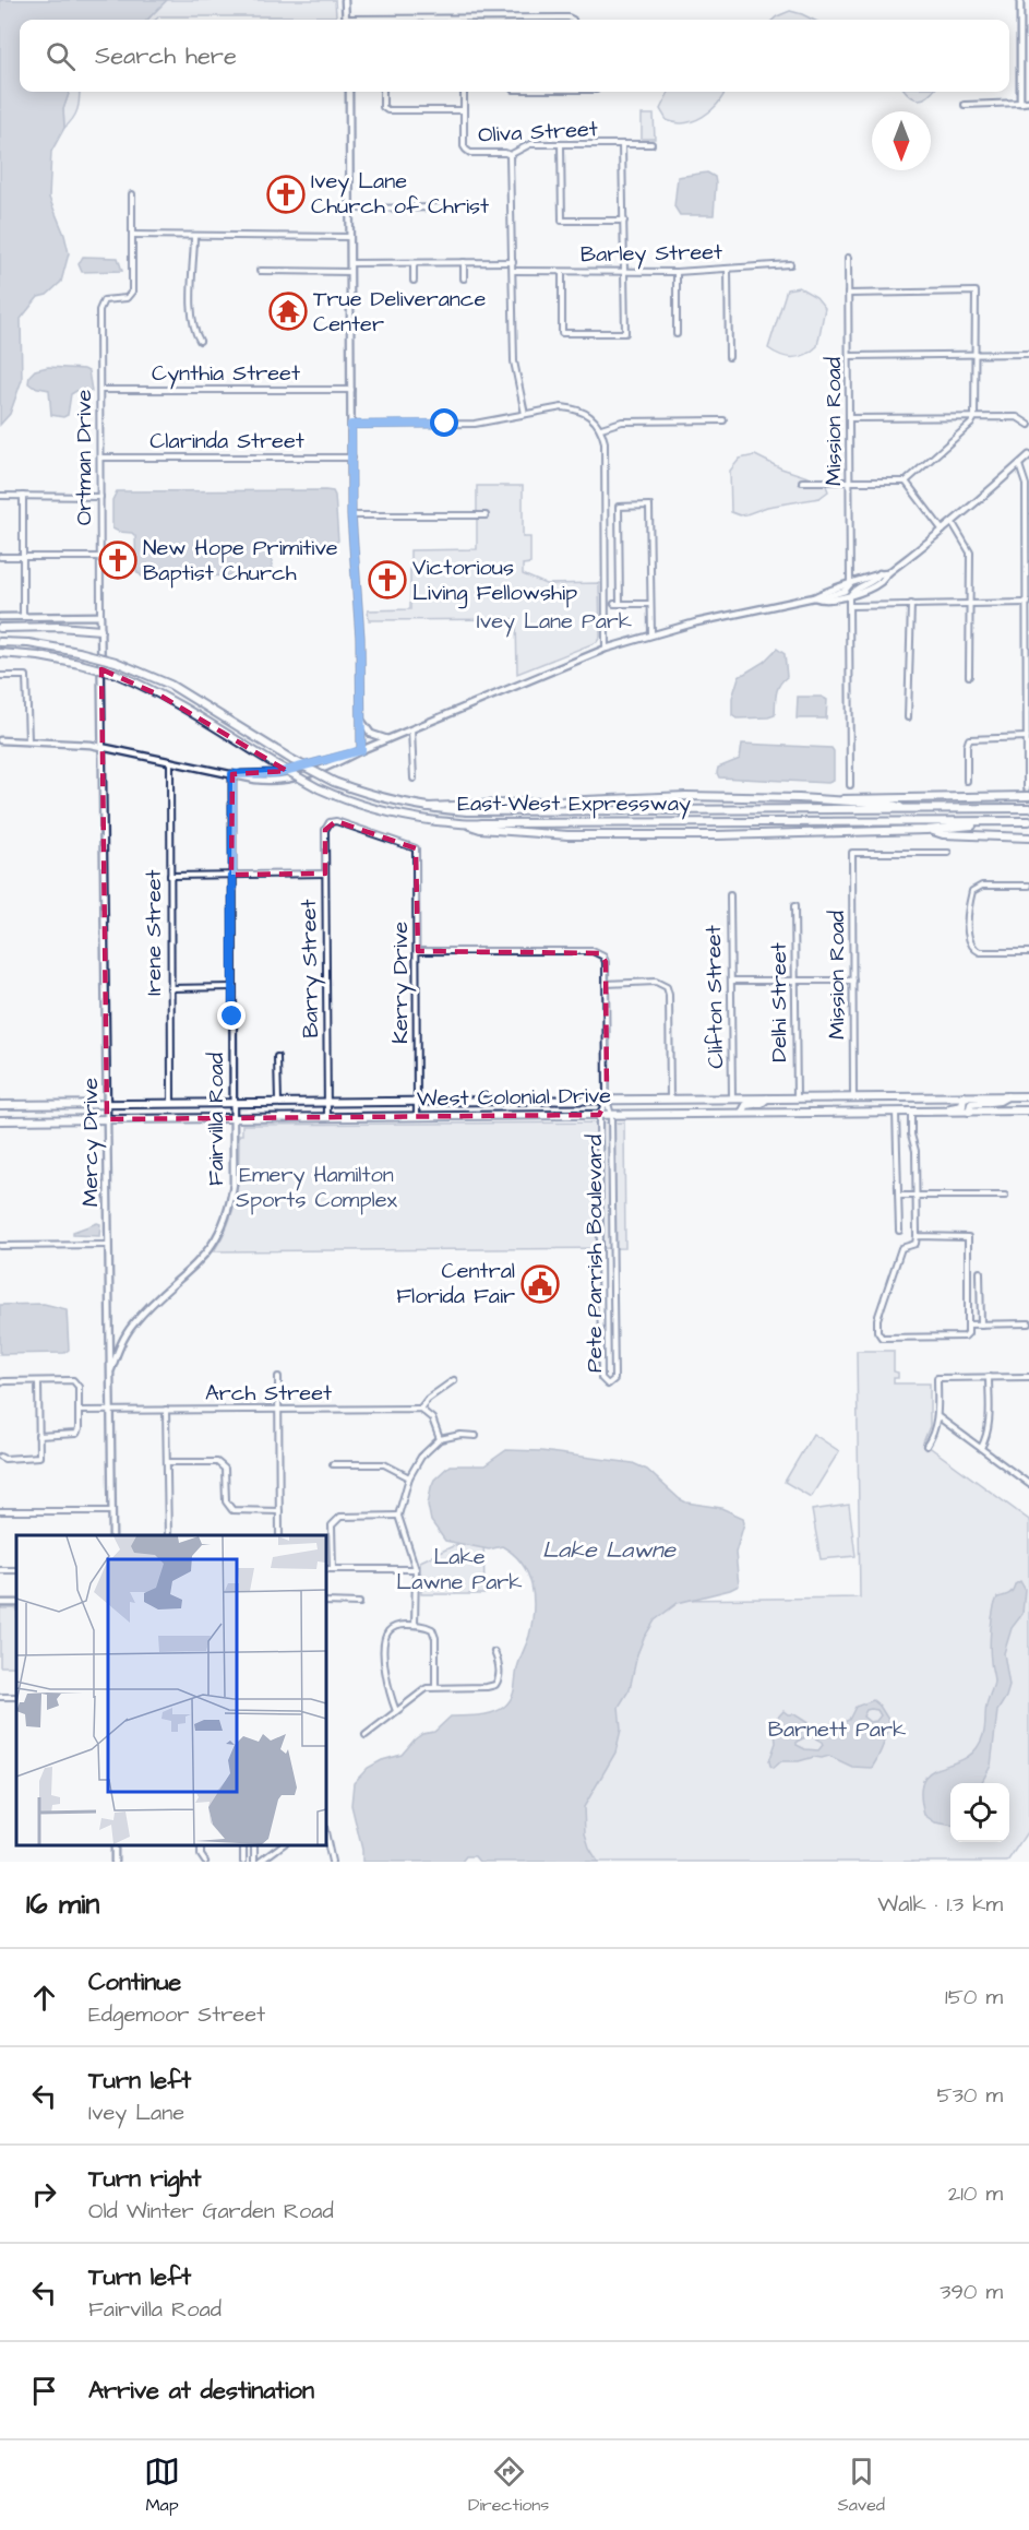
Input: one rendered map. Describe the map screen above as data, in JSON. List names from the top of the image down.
{
  "streets": {
    "highway": ["East-West Expressway", "West Colonial Drive"],
    "street": [
      "Oliva Street",
      "Barley Street",
      "Cynthia Street",
      "Mission Road",
      "Clarinda Street",
      "Ortman Drive",
      "Irene Street",
      "Barry Street",
      "Kerry Drive",
      "Clifton Street",
      "Delhi Street",
      "Fairvilla Road",
      "Mercy Drive",
      "Pete Parrish Boulevard",
      "Arch Street"
    ]
  },
  "crossings": [
    ["Cynthia Street", "Ortman Drive"],
    ["Mission Road", "West Colonial Drive"],
    ["Clarinda Street", "Ortman Drive"],
    ["Ortman Drive", "Mercy Drive"],
    ["Irene Street", "West Colonial Drive"],
    ["Barry Street", "Kerry Drive"],
    ["Barry Street", "West Colonial Drive"],
    ["Kerry Drive", "West Colonial Drive"],
    ["Clifton Street", "West Colonial Drive"],
    ["Delhi Street", "West Colonial Drive"],
    ["West Colonial Drive", "Fairvilla Road"],
    ["West Colonial Drive", "Mercy Drive"],
    ["West Colonial Drive", "Pete Parrish Boulevard"],
    ["Fairvilla Road", "Mercy Drive"],
    ["Mercy Drive", "Arch Street"]
  ],
  "water": ["Lake Lawne"],
  "parks": [
    "Ivey Lane Park",
    "Emery Hamilton Sports Complex",
    "Lake Lawne Park",
    "Barnett Park"
  ],
  "places": {
    "church": ["Ivey Lane Church of Christ", "New Hope Primitive Baptist Church", "Victorious Living Fellowship"],
    "temple": ["True Deliverance Center"],
    "public building": ["Central Florida Fair"]
  },
  "north": "bottom",
  "page": {
    "search": "Search here",
    "heading": ["16 min", "Walk · 1.3 km"],
    "list": [
      ["Continue", "Edgemoor Street", "150 m"],
      ["Turn left", "Ivey Lane", "530 m"],
      ["Turn right", "Old Winter Garden Road", "210 m"],
      ["Turn left", "Fairvilla Road", "390 m"],
      "Arrive at destination"
    ],
    "nav": ["Map", "Directions", "Saved"]
  }
}
